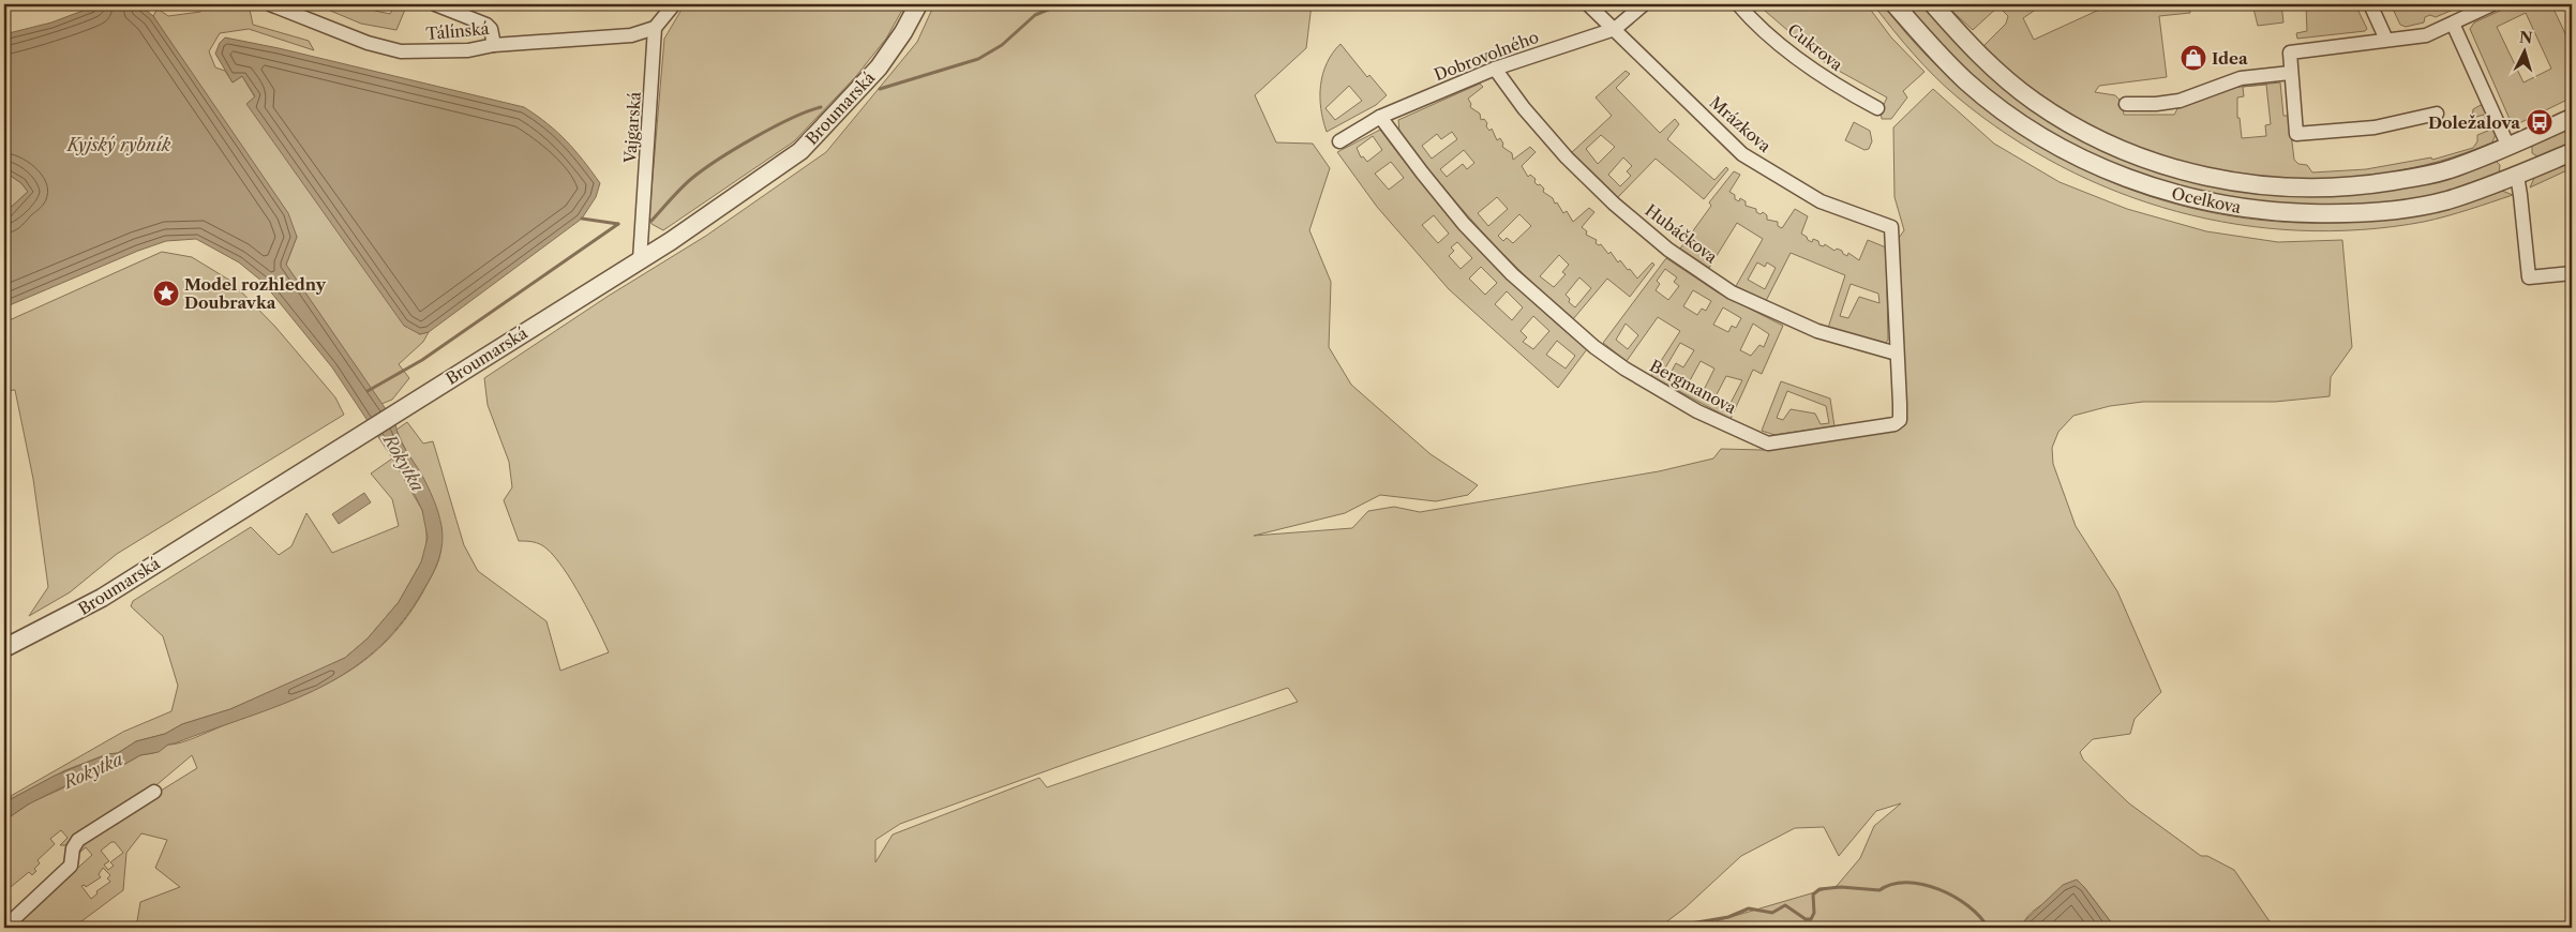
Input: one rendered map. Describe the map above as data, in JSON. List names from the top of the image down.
{
  "streets": {
    "street": [
      "Tálínská",
      "Cukrova",
      "Dobrovolného",
      "Broumarská",
      "Mrázkova",
      "Vajgarská",
      "Ocelkova",
      "Hubáčkova",
      "Bergmanova"
    ]
  },
  "crossings": [
    ["Tálínská", "Vajgarská"],
    ["Dobrovolného", "Mrázkova"],
    ["Dobrovolného", "Hubáčkova"],
    ["Dobrovolného", "Bergmanova"],
    ["Broumarská", "Vajgarská"],
    ["Mrázkova", "Bergmanova"],
    ["Hubáčkova", "Bergmanova"]
  ],
  "water": ["Kyjský rybník", "Rokytka"],
  "places": {
    "shop": ["Idea"],
    "bus stop": ["Doležalova"],
    "place": ["Model rozhledny Doubravka"]
  },
  "north": "top"
}
